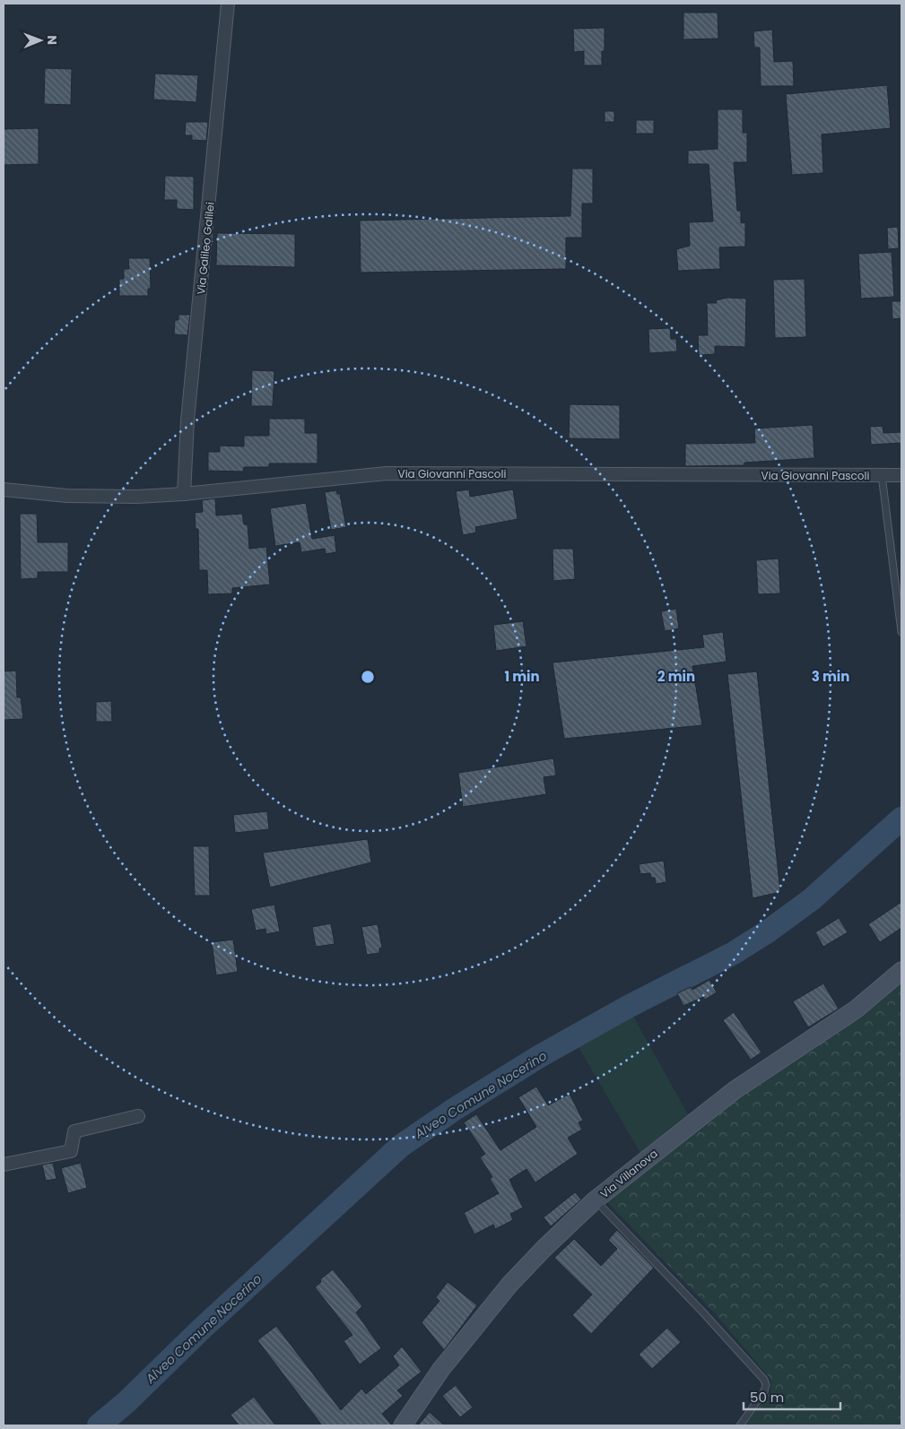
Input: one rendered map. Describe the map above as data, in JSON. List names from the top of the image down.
{
  "streets": {
    "main road": ["Via Villanova"],
    "street": ["Via Galileo Galilei", "Via Giovanni Pascoli"]
  },
  "crossings": [
    ["Via Galileo Galilei", "Via Giovanni Pascoli"]
  ],
  "water": ["Alveo Comune Nocerino"],
  "scale_bar": "50 m",
  "north": "right",
  "rings": ["1 min", "2 min", "3 min"]
}
